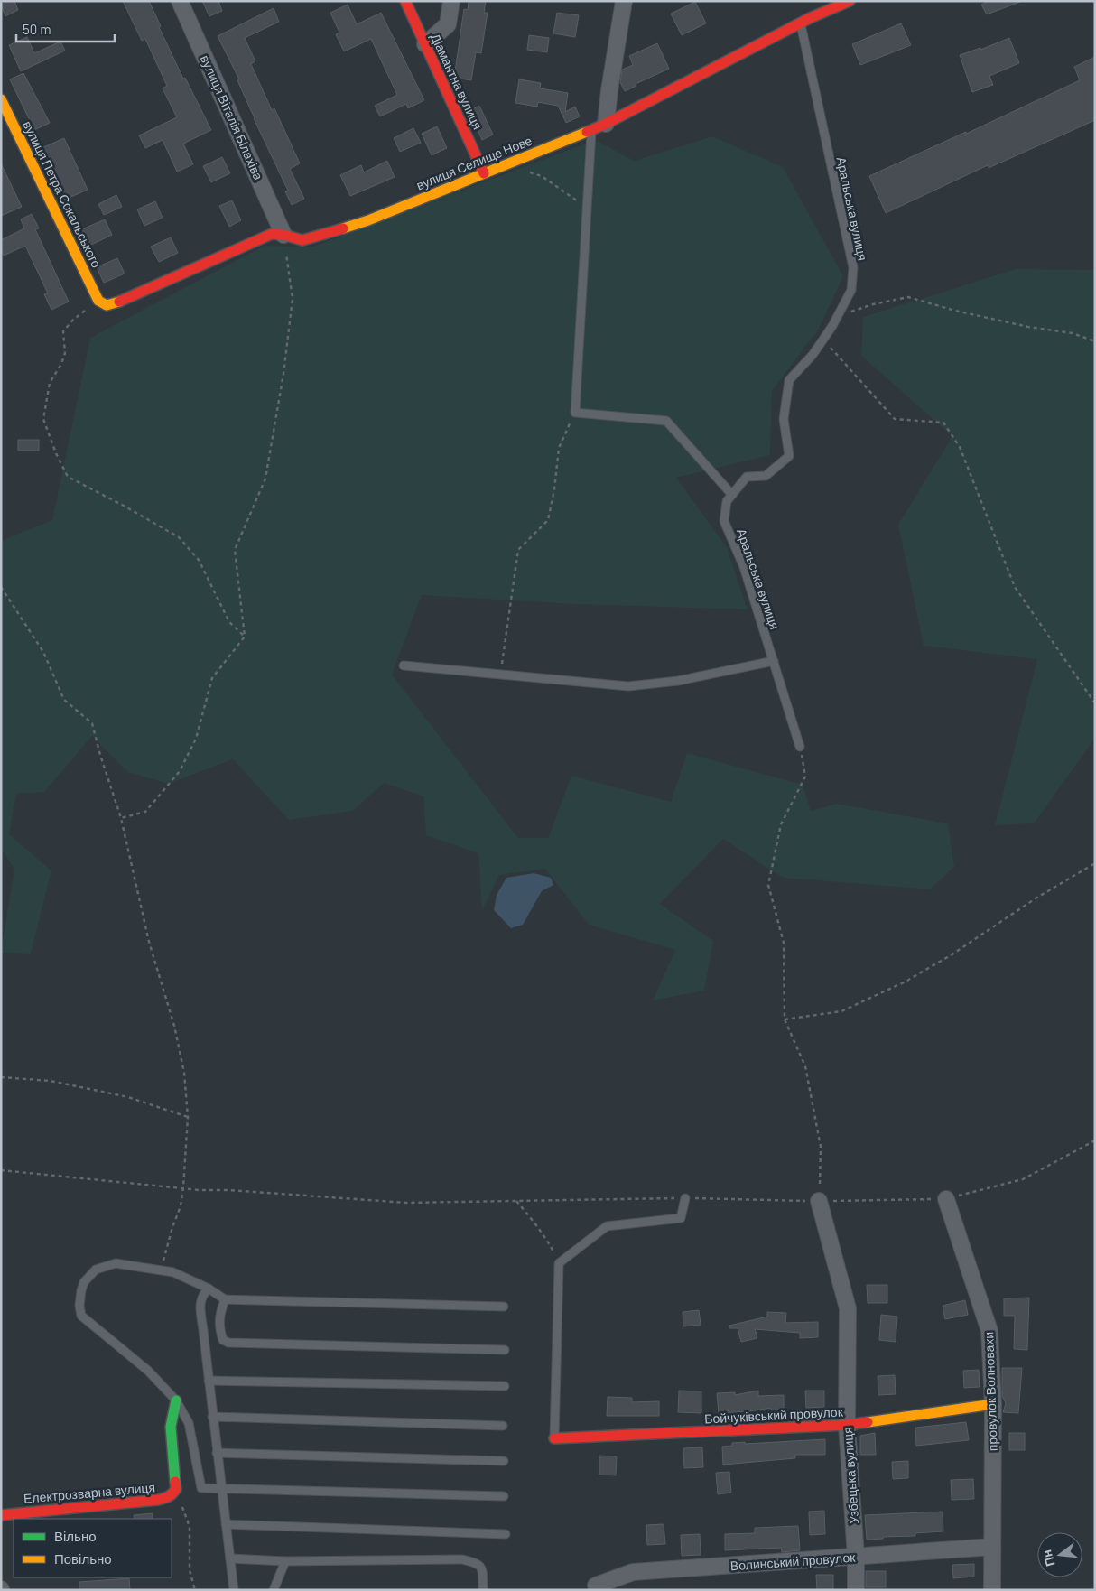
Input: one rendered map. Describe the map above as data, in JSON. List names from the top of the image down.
{
  "streets": {
    "street": [
      "Діамантна вулиця",
      "вулиця Віталія Білахіва",
      "вулиця Селище Нове",
      "вулиця Петра Сокальського",
      "провулок Волновахи",
      "Бойчуківський провулок",
      "Узбецька вулиця",
      "Електрозварна вулиця",
      "Волинський провулок"
    ],
    "lane": ["Аральська вулиця"]
  },
  "crossings": [
    ["Діамантна вулиця", "вулиця Селище Нове"],
    ["вулиця Віталія Білахіва", "вулиця Селище Нове"],
    ["вулиця Селище Нове", "вулиця Петра Сокальського"],
    ["вулиця Селище Нове", "Аральська вулиця"],
    ["провулок Волновахи", "Бойчуківський провулок"],
    ["провулок Волновахи", "Волинський провулок"],
    ["Бойчуківський провулок", "Узбецька вулиця"],
    ["Узбецька вулиця", "Волинський провулок"]
  ],
  "legend": ["Вільно", "Повільно"],
  "scale_bar": "50 m",
  "north": "left"
}
